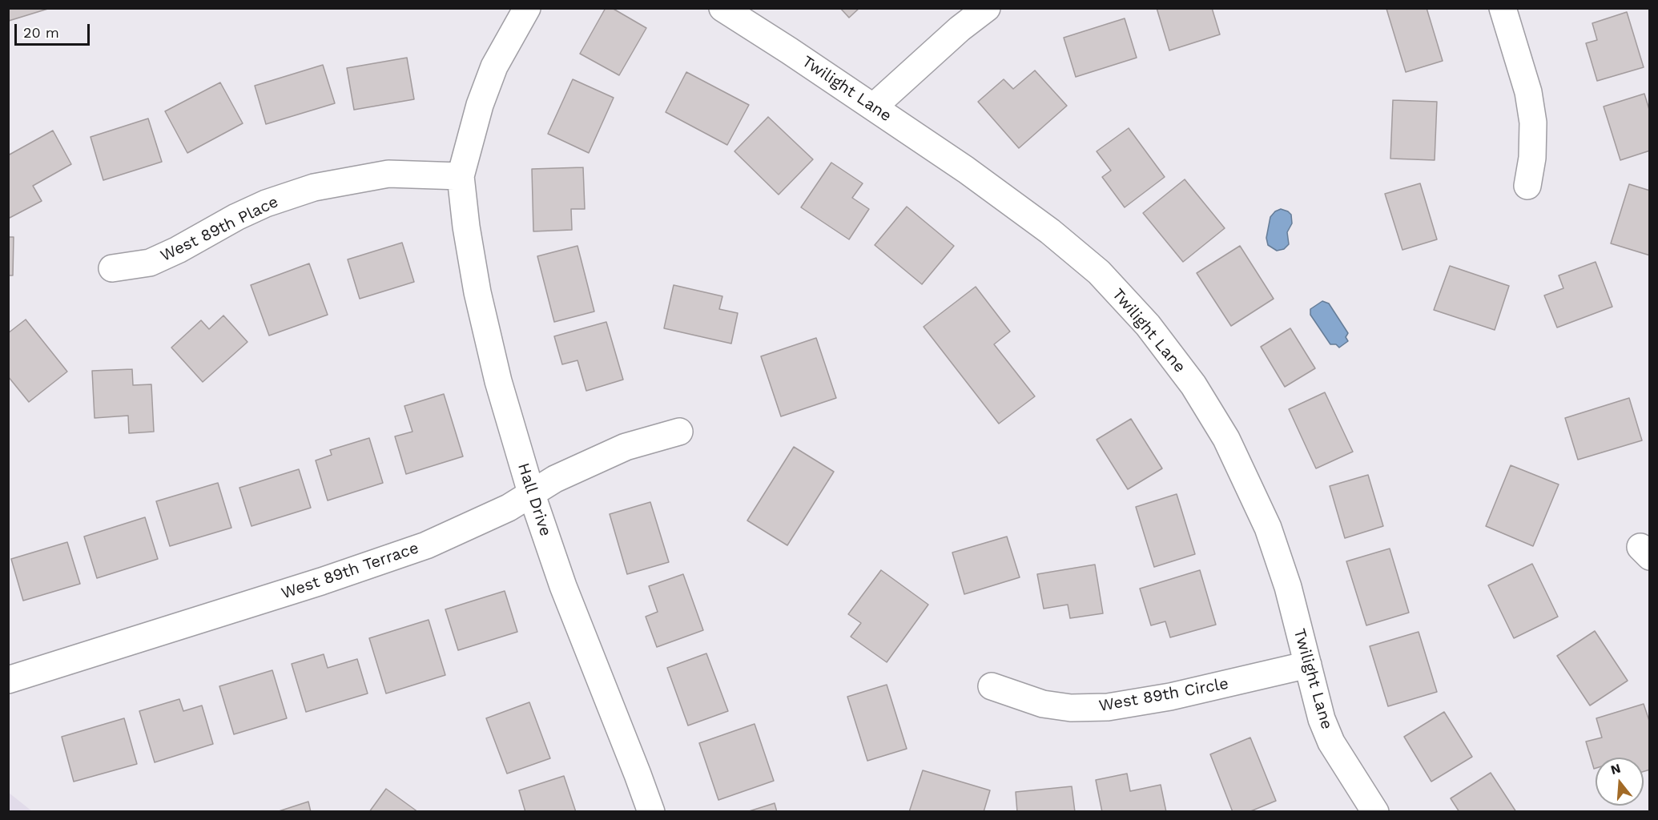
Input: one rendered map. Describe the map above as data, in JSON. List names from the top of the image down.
{
  "streets": {
    "street": [
      "Twilight Lane",
      "West 89th Place",
      "Hall Drive",
      "West 89th Terrace",
      "West 89th Circle"
    ]
  },
  "crossings": [
    ["Twilight Lane", "West 89th Circle"],
    ["West 89th Place", "Hall Drive"],
    ["Hall Drive", "West 89th Terrace"]
  ],
  "scale_bar": "20 m",
  "north": "top"
}
